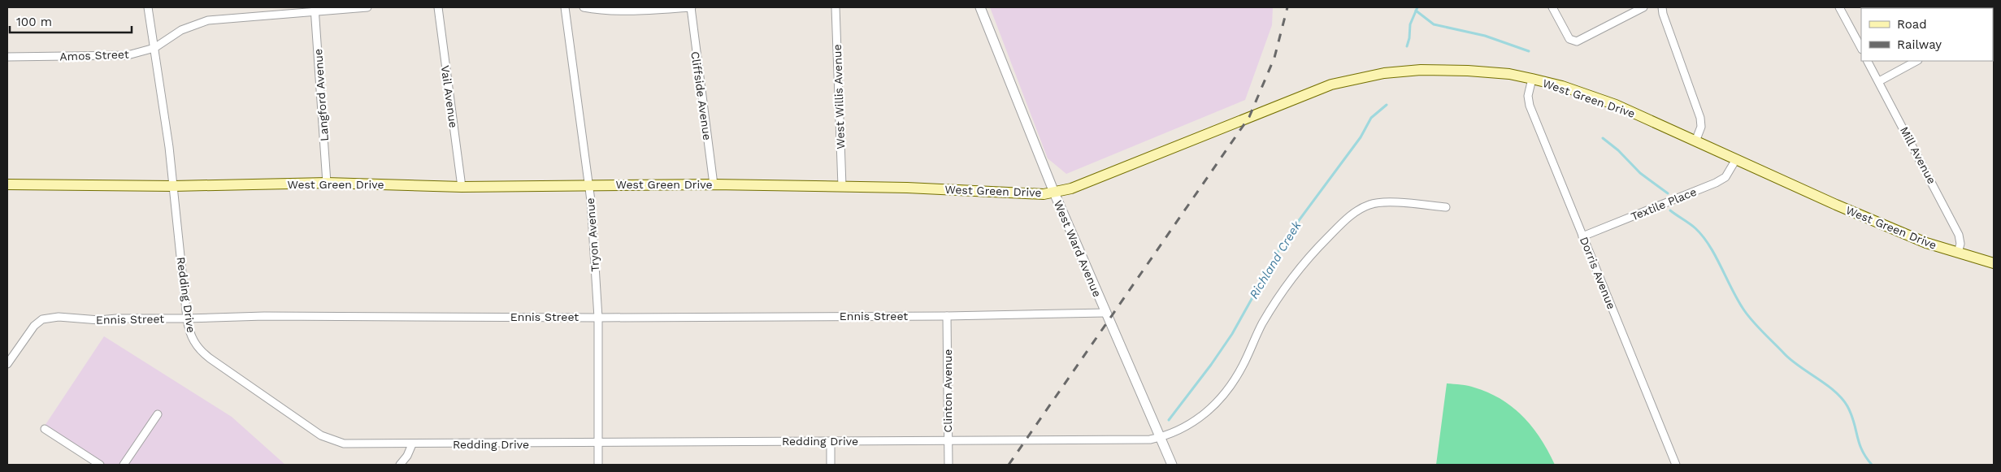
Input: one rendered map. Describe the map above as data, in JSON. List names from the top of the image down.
{
  "streets": {
    "main road": ["West Green Drive"],
    "street": [
      "Amos Street",
      "Langford Avenue",
      "Cliffside Avenue",
      "Vail Avenue",
      "West Willis Avenue",
      "Mill Avenue",
      "Textile Place",
      "Tryon Avenue",
      "West Ward Avenue",
      "Dorris Avenue",
      "Redding Drive",
      "Ennis Street",
      "Clinton Avenue"
    ]
  },
  "crossings": [
    ["Amos Street", "Langford Avenue"],
    ["Amos Street", "Redding Drive"],
    ["Langford Avenue", "West Green Drive"],
    ["Cliffside Avenue", "West Green Drive"],
    ["Vail Avenue", "West Green Drive"],
    ["West Willis Avenue", "West Green Drive"],
    ["West Green Drive", "Mill Avenue"],
    ["West Green Drive", "Textile Place"],
    ["West Green Drive", "Tryon Avenue"],
    ["West Green Drive", "West Ward Avenue"],
    ["West Green Drive", "Dorris Avenue"],
    ["West Green Drive", "Redding Drive"],
    ["Textile Place", "Dorris Avenue"],
    ["Tryon Avenue", "Redding Drive"],
    ["Tryon Avenue", "Ennis Street"],
    ["West Ward Avenue", "Redding Drive"],
    ["West Ward Avenue", "Ennis Street"],
    ["Redding Drive", "Ennis Street"],
    ["Redding Drive", "Clinton Avenue"],
    ["Ennis Street", "Clinton Avenue"]
  ],
  "water": ["Richland Creek"],
  "legend": ["Road", "Railway"],
  "scale_bar": "100 m"
}
